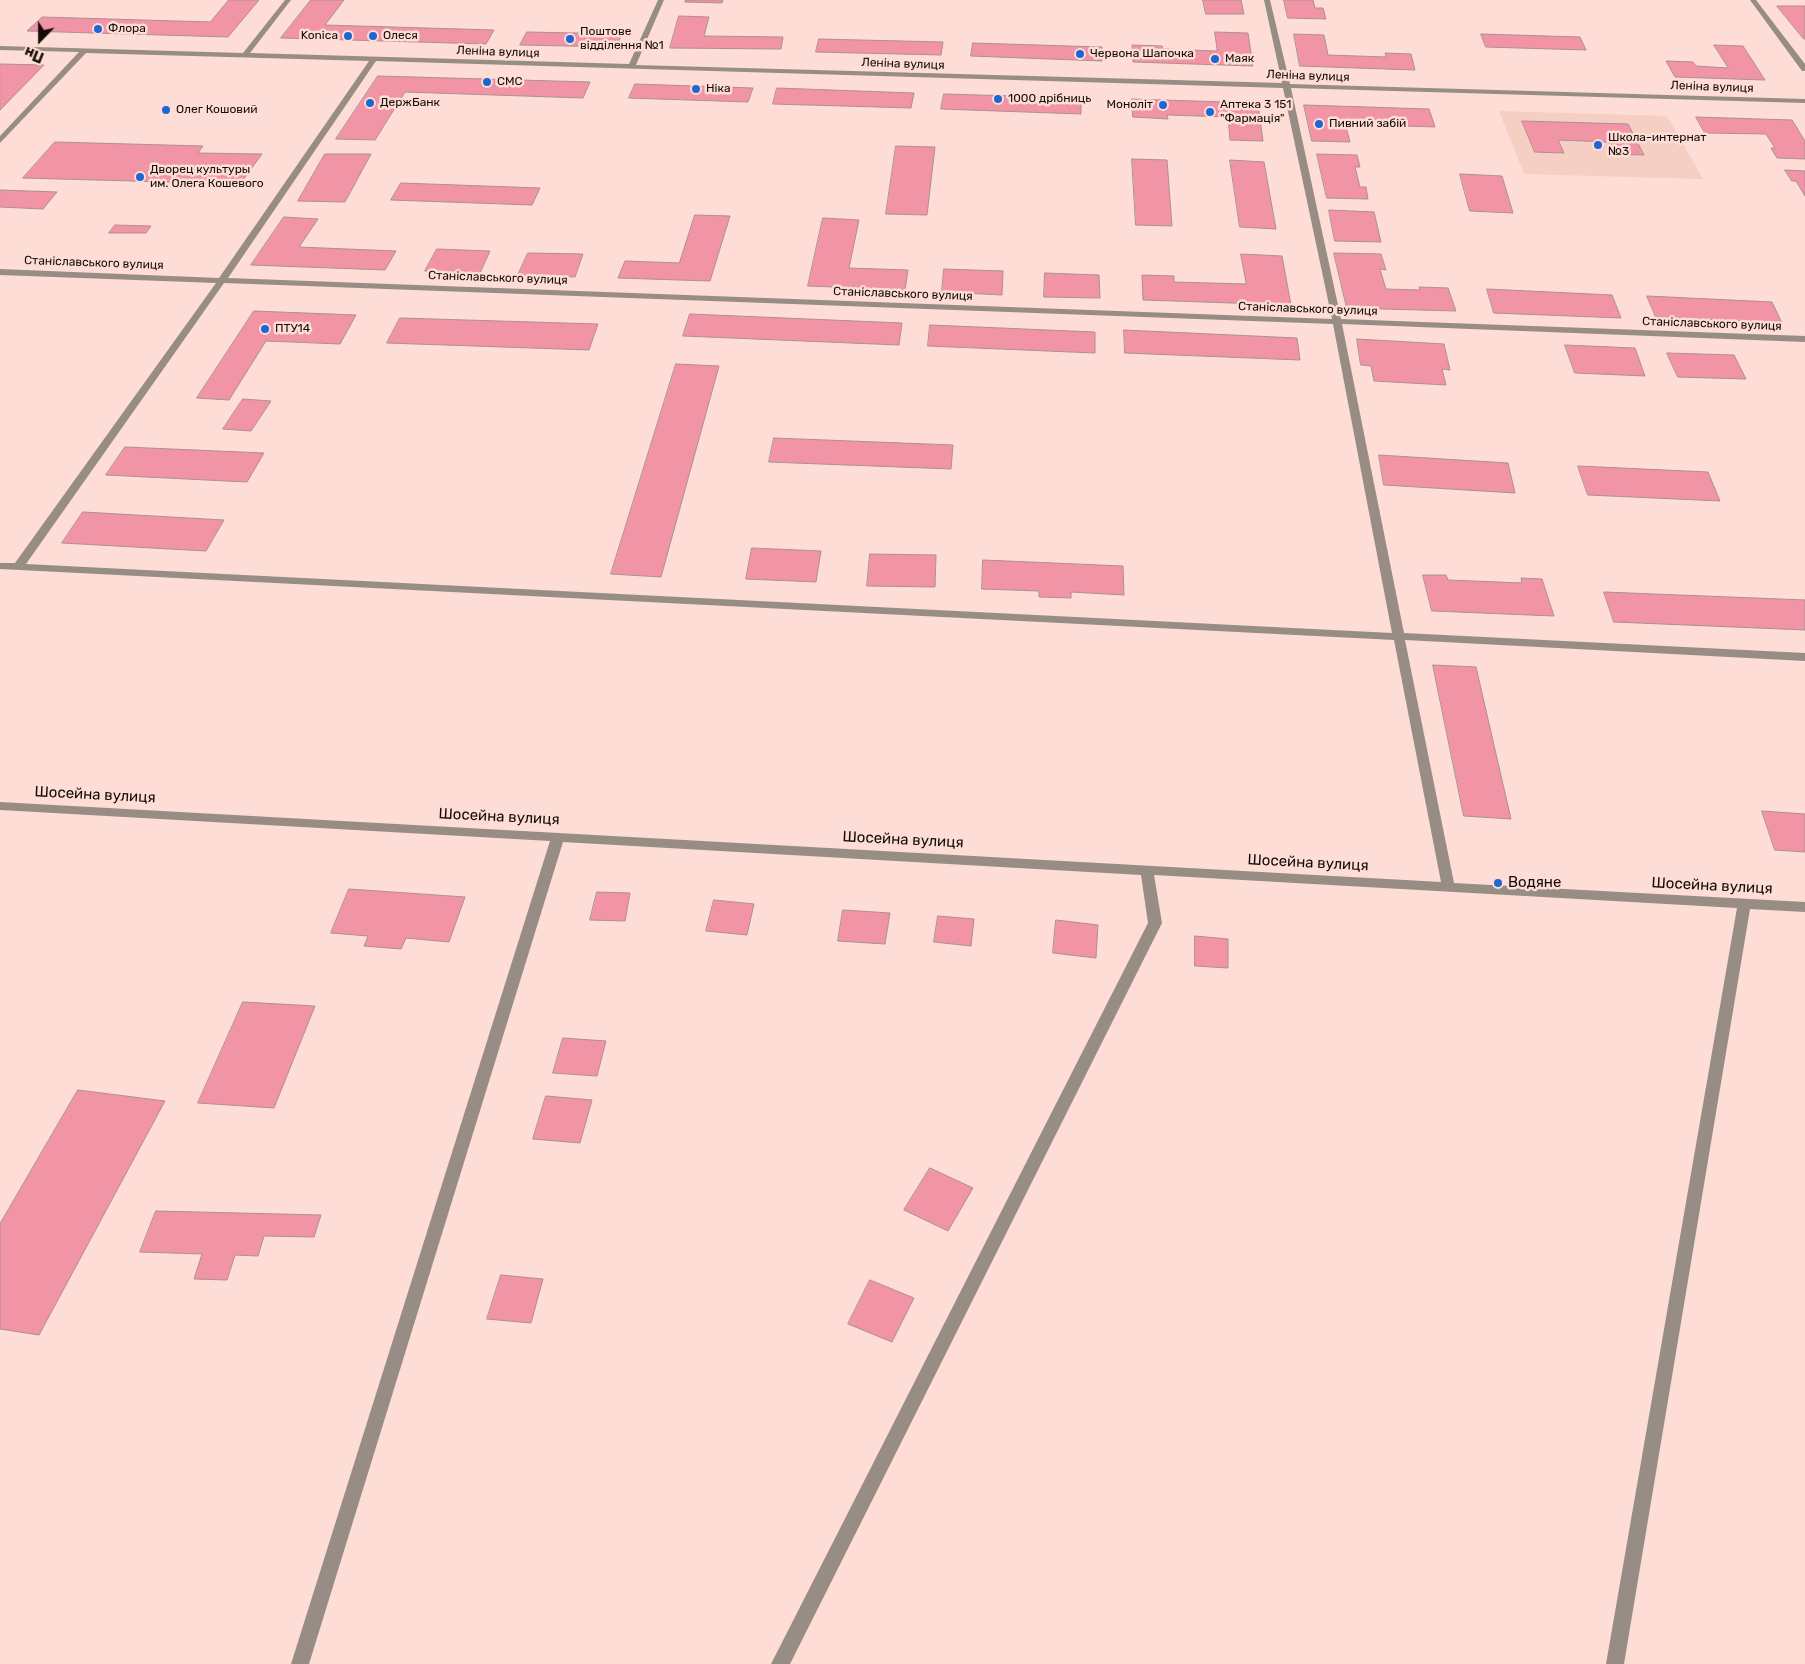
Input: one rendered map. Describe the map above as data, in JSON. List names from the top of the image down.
{
  "streets": {
    "street": ["Леніна вулиця", "Станіславського вулиця", "Шосейна вулиця"]
  },
  "places": [
    "Флора",
    "Konica",
    "Олеся",
    "Поштове відділення №1",
    "Червона Шапочка",
    "Маяк",
    "СМС",
    "Ніка",
    "1000 дрібниць",
    "ДержБанк",
    "Моноліт",
    "Олег Кошовий",
    "Аптека 3 151 \"Фармація\"",
    "Пивний забій",
    "Школа-интернат №3",
    "Дворец культуры им. Олега Кошевого",
    "ПТУ14",
    "Водяне"
  ],
  "north": "bottom"
}
